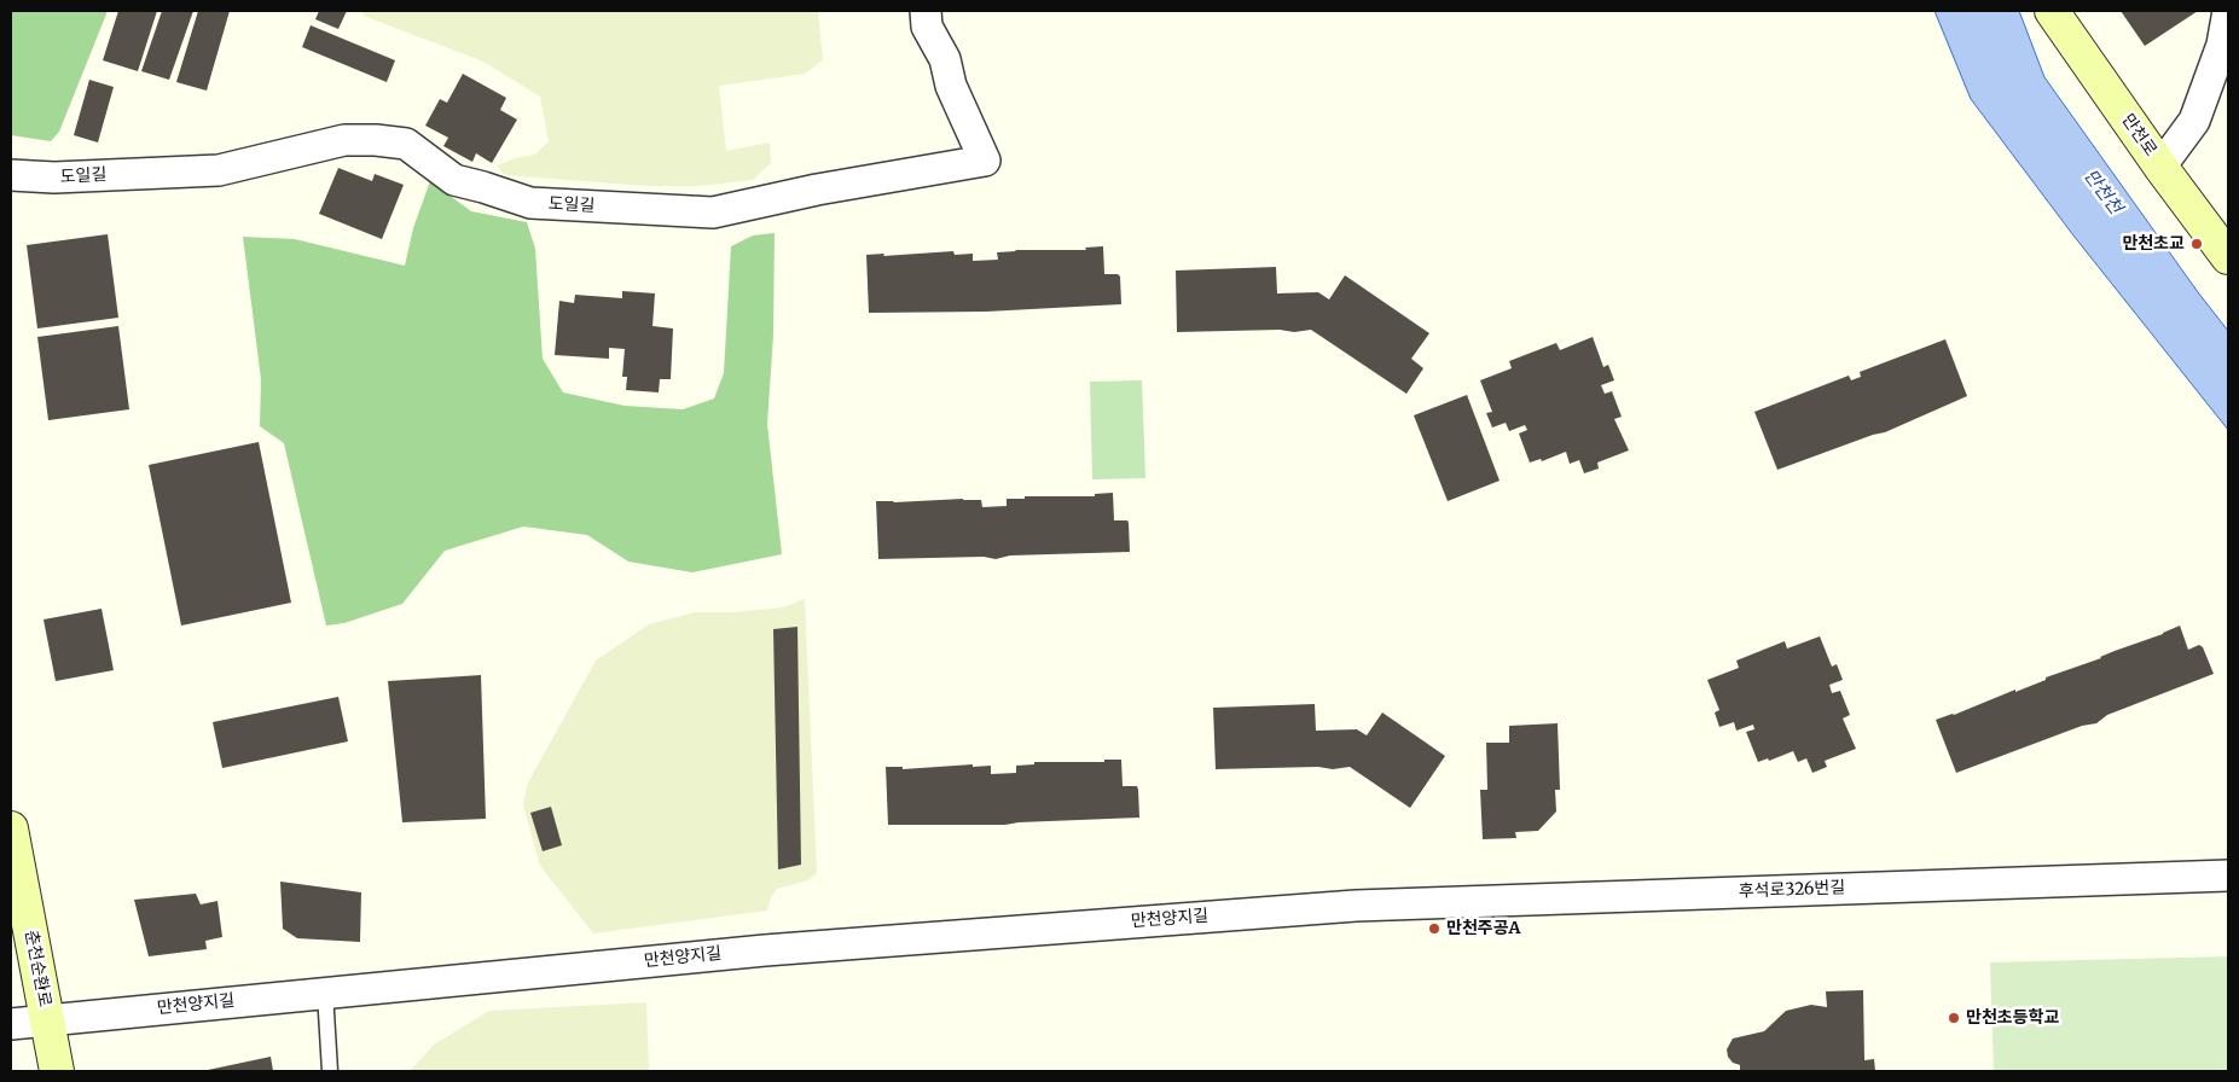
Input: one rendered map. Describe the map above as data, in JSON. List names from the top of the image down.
{
  "streets": {
    "street": [
      "만천로",
      "도일길",
      "후석로326번길",
      "만천양지길",
      "춘천순환로"
    ]
  },
  "crossings": [
    ["후석로326번길", "만천양지길"],
    ["만천양지길", "춘천순환로"]
  ],
  "water": ["만천천"],
  "places": ["만천초교", "만천주공A", "만천초등학교"]
}
